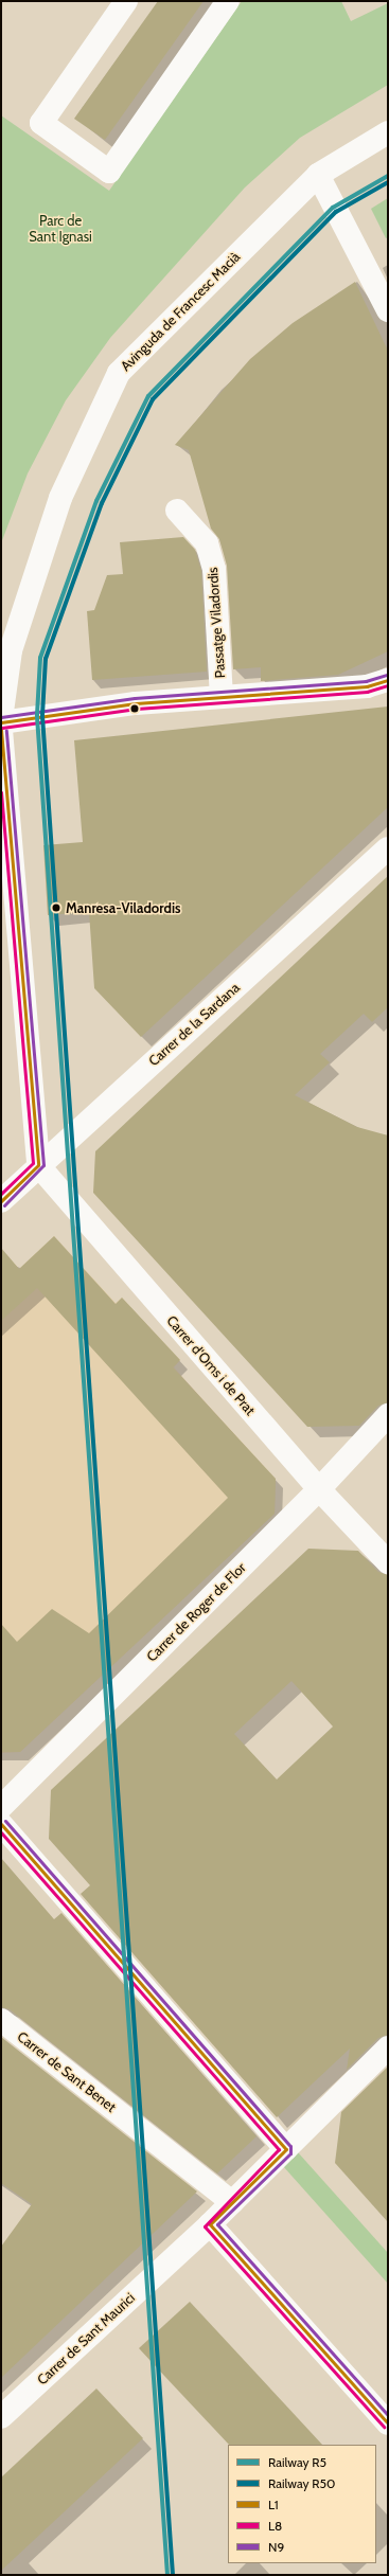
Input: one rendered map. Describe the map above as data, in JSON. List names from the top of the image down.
{
  "streets": {
    "street": [
      "Avinguda de Francesc Macià",
      "Passatge Viladordis",
      "Carrer de la Sardana",
      "Carrer d'Oms i de Prat",
      "Carrer de Roger de Flor",
      "Carrer de Sant Benet",
      "Carrer de Sant Maurici"
    ]
  },
  "crossings": [
    ["Carrer de la Sardana", "Carrer d'Oms i de Prat"],
    ["Carrer d'Oms i de Prat", "Carrer de Roger de Flor"],
    ["Carrer de Sant Benet", "Carrer de Sant Maurici"]
  ],
  "parks": ["Parc de Sant Ignasi"],
  "places": ["Manresa-Viladordis"],
  "lines": [
    "rail line R5",
    "rail line R50",
    "transit line N9",
    "transit line L1",
    "transit line L8"
  ],
  "legend": [
    "Railway R5",
    "Railway R50",
    "L1",
    "L8",
    "N9"
  ]
}
